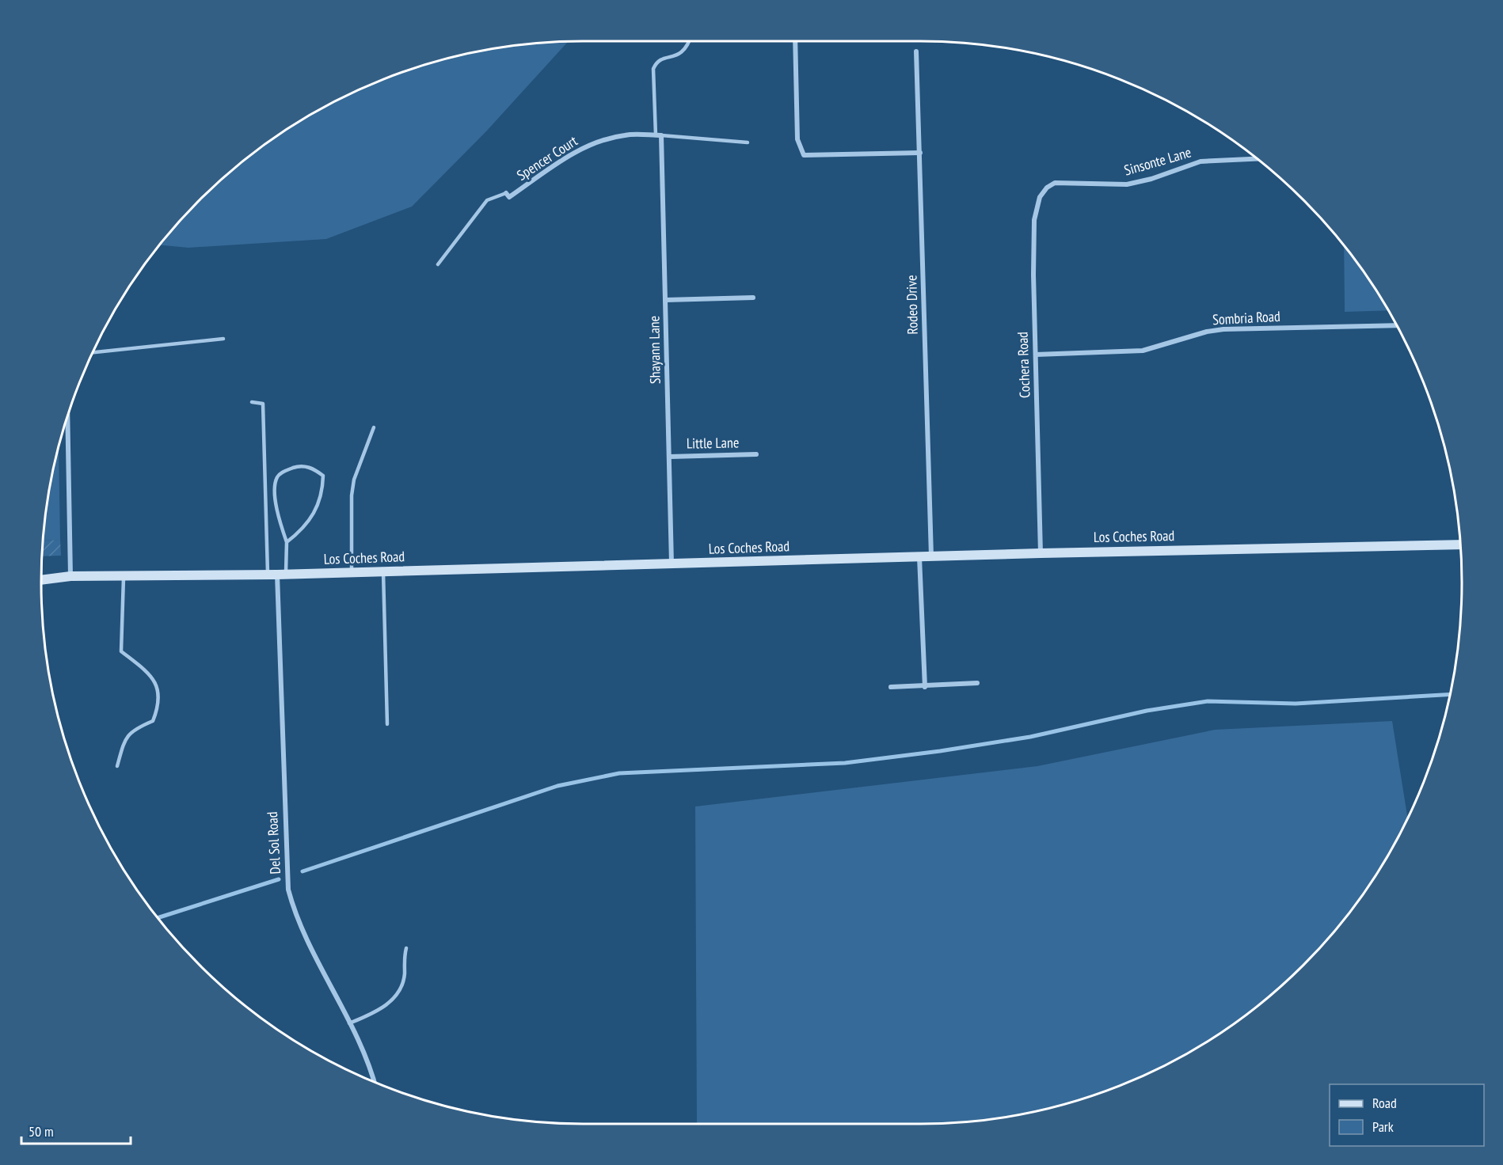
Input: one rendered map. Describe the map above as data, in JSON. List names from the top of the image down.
{
  "streets": {
    "main road": ["Los Coches Road"],
    "street": [
      "Spencer Court",
      "Sinsonte Lane",
      "Rodeo Drive",
      "Sombria Road",
      "Shayann Lane",
      "Cochera Road",
      "Little Lane",
      "Del Sol Road"
    ]
  },
  "crossings": [
    ["Spencer Court", "Shayann Lane"],
    ["Sinsonte Lane", "Cochera Road"],
    ["Rodeo Drive", "Los Coches Road"],
    ["Sombria Road", "Cochera Road"],
    ["Shayann Lane", "Little Lane"],
    ["Shayann Lane", "Los Coches Road"],
    ["Cochera Road", "Los Coches Road"],
    ["Los Coches Road", "Del Sol Road"]
  ],
  "legend": ["Road", "Park"],
  "scale_bar": "50 m"
}
